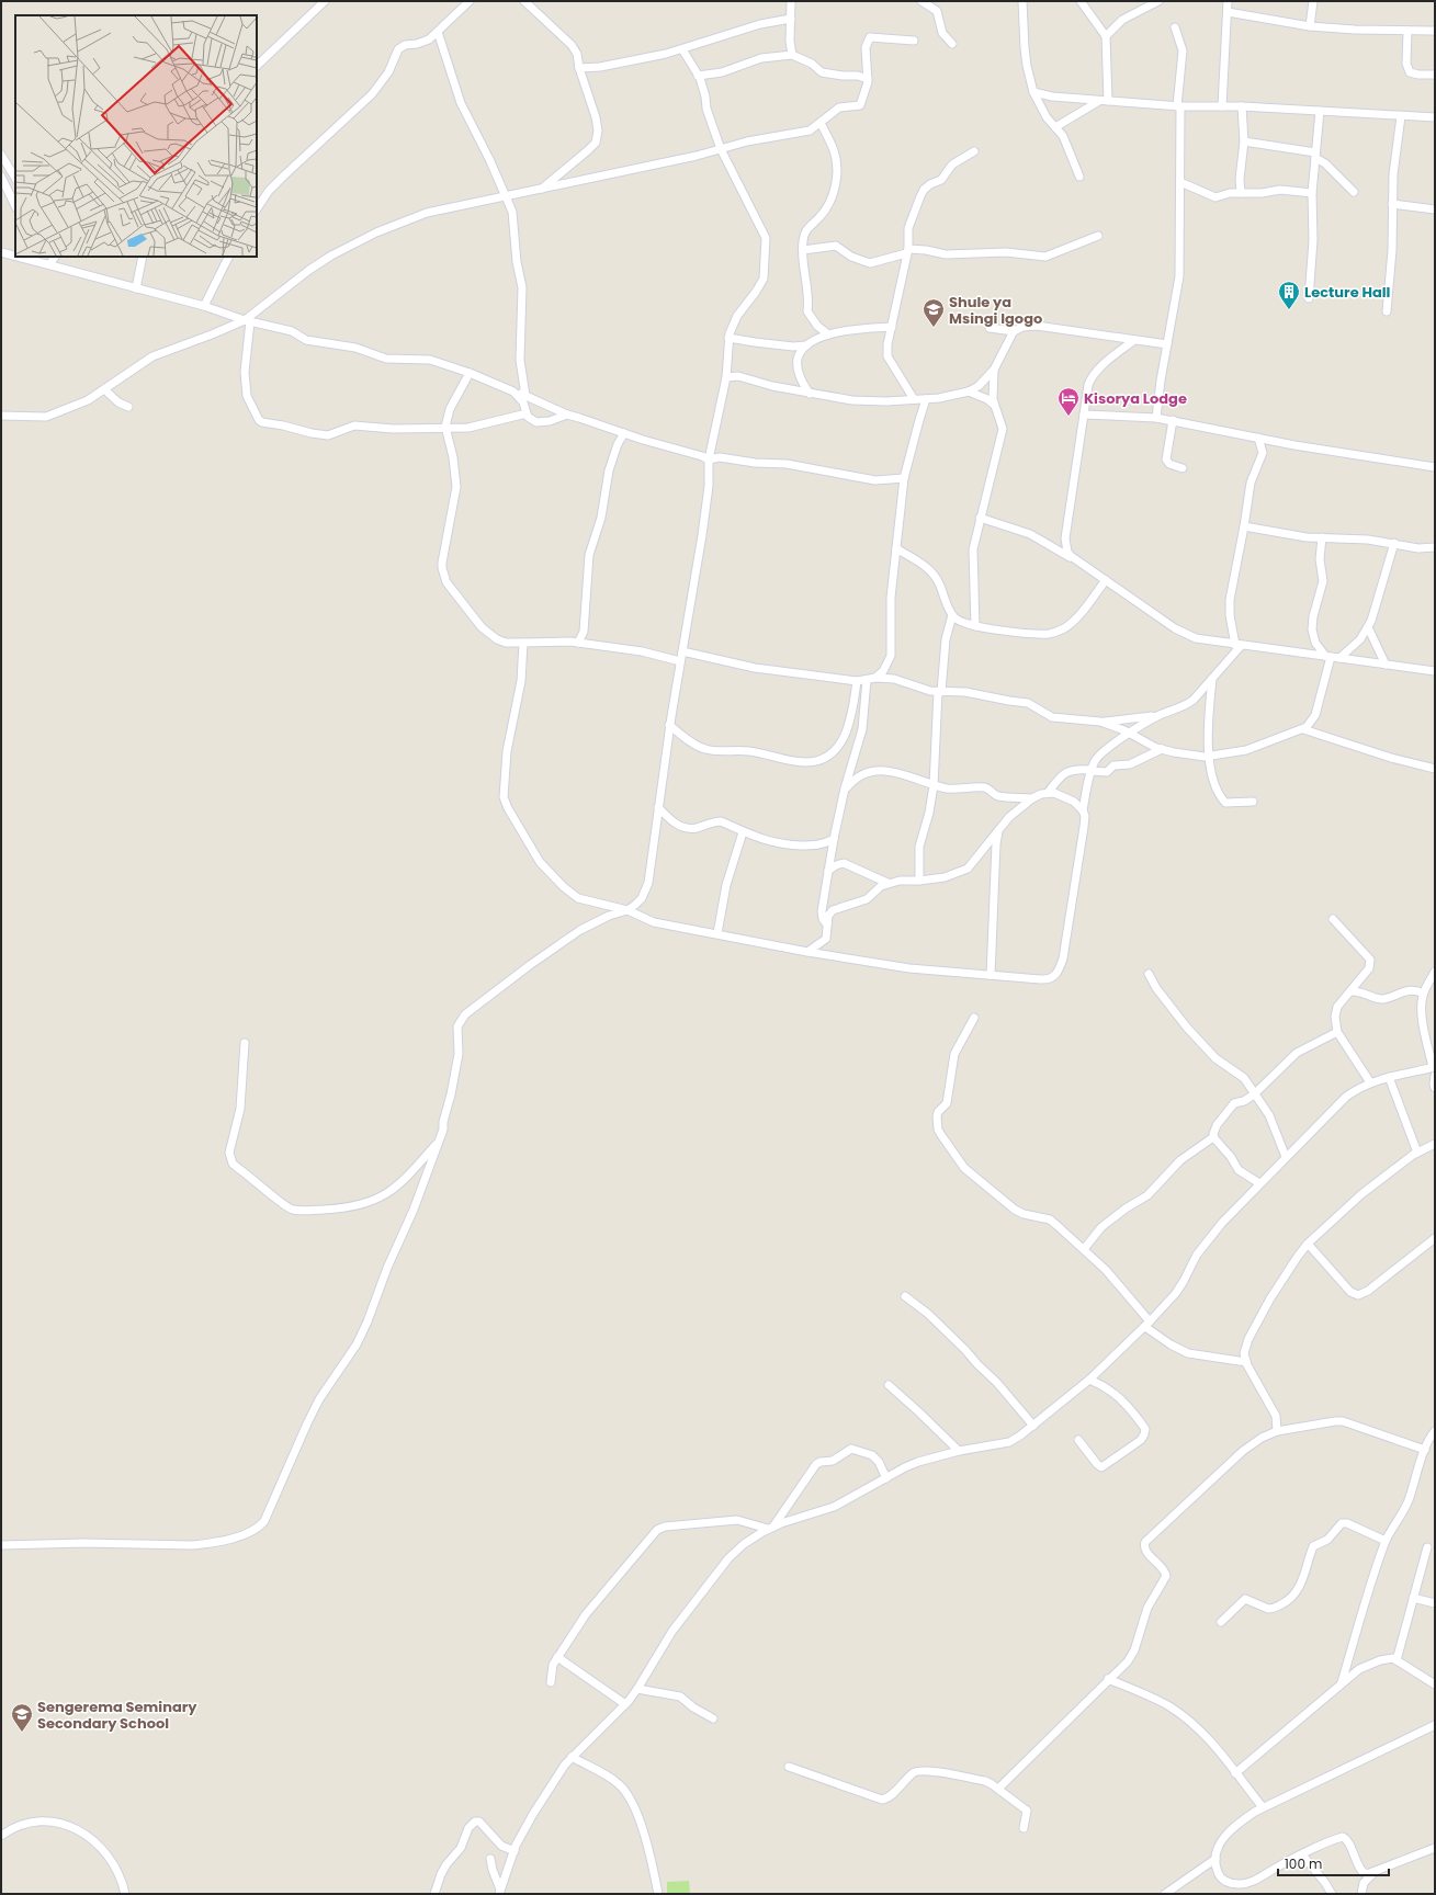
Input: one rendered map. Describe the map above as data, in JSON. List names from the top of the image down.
{
  "places": {
    "building": ["Lecture Hall"],
    "school or university": ["Shule ya Msingi Igogo", "Sengerema Seminary Secondary School"],
    "hotel": ["Kisorya Lodge"]
  },
  "scale_bar": "100 m"
}
